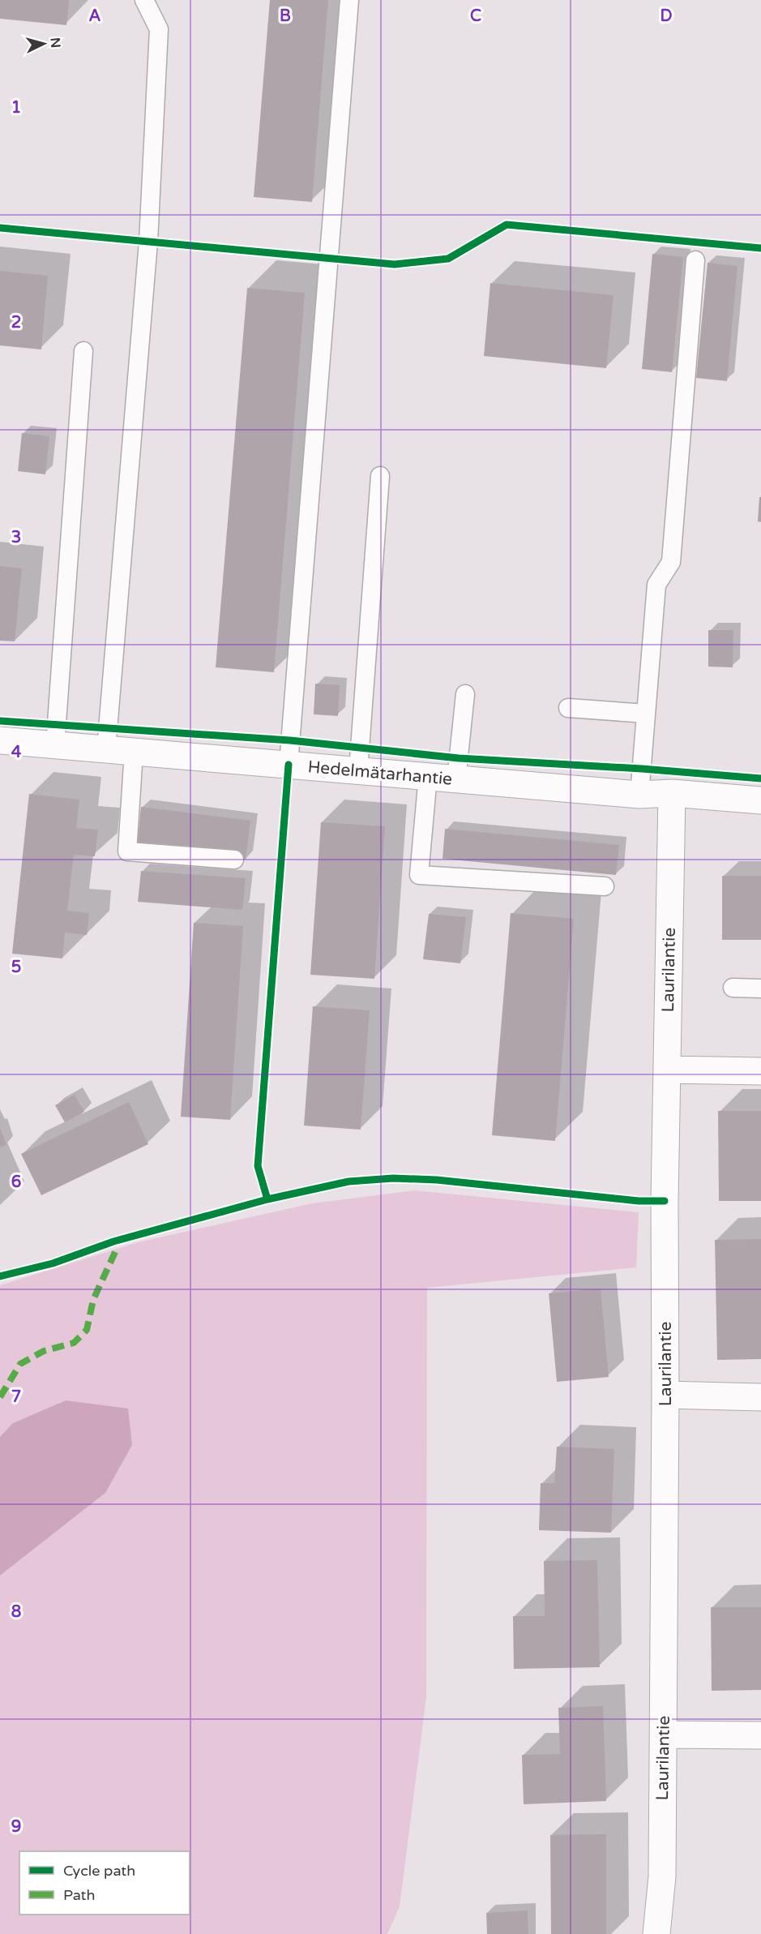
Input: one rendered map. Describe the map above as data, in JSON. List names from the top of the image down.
{
  "streets": {
    "street": ["Hedelmätarhantie", "Laurilantie"]
  },
  "crossings": [
    ["Hedelmätarhantie", "Laurilantie"]
  ],
  "legend": ["Cycle path", "Path"],
  "north": "right",
  "grid": {
    "columns": [
      "A",
      "B",
      "C",
      "D"
    ],
    "rows": [
      "1",
      "2",
      "3",
      "4",
      "5",
      "6",
      "7",
      "8",
      "9"
    ]
  }
}
